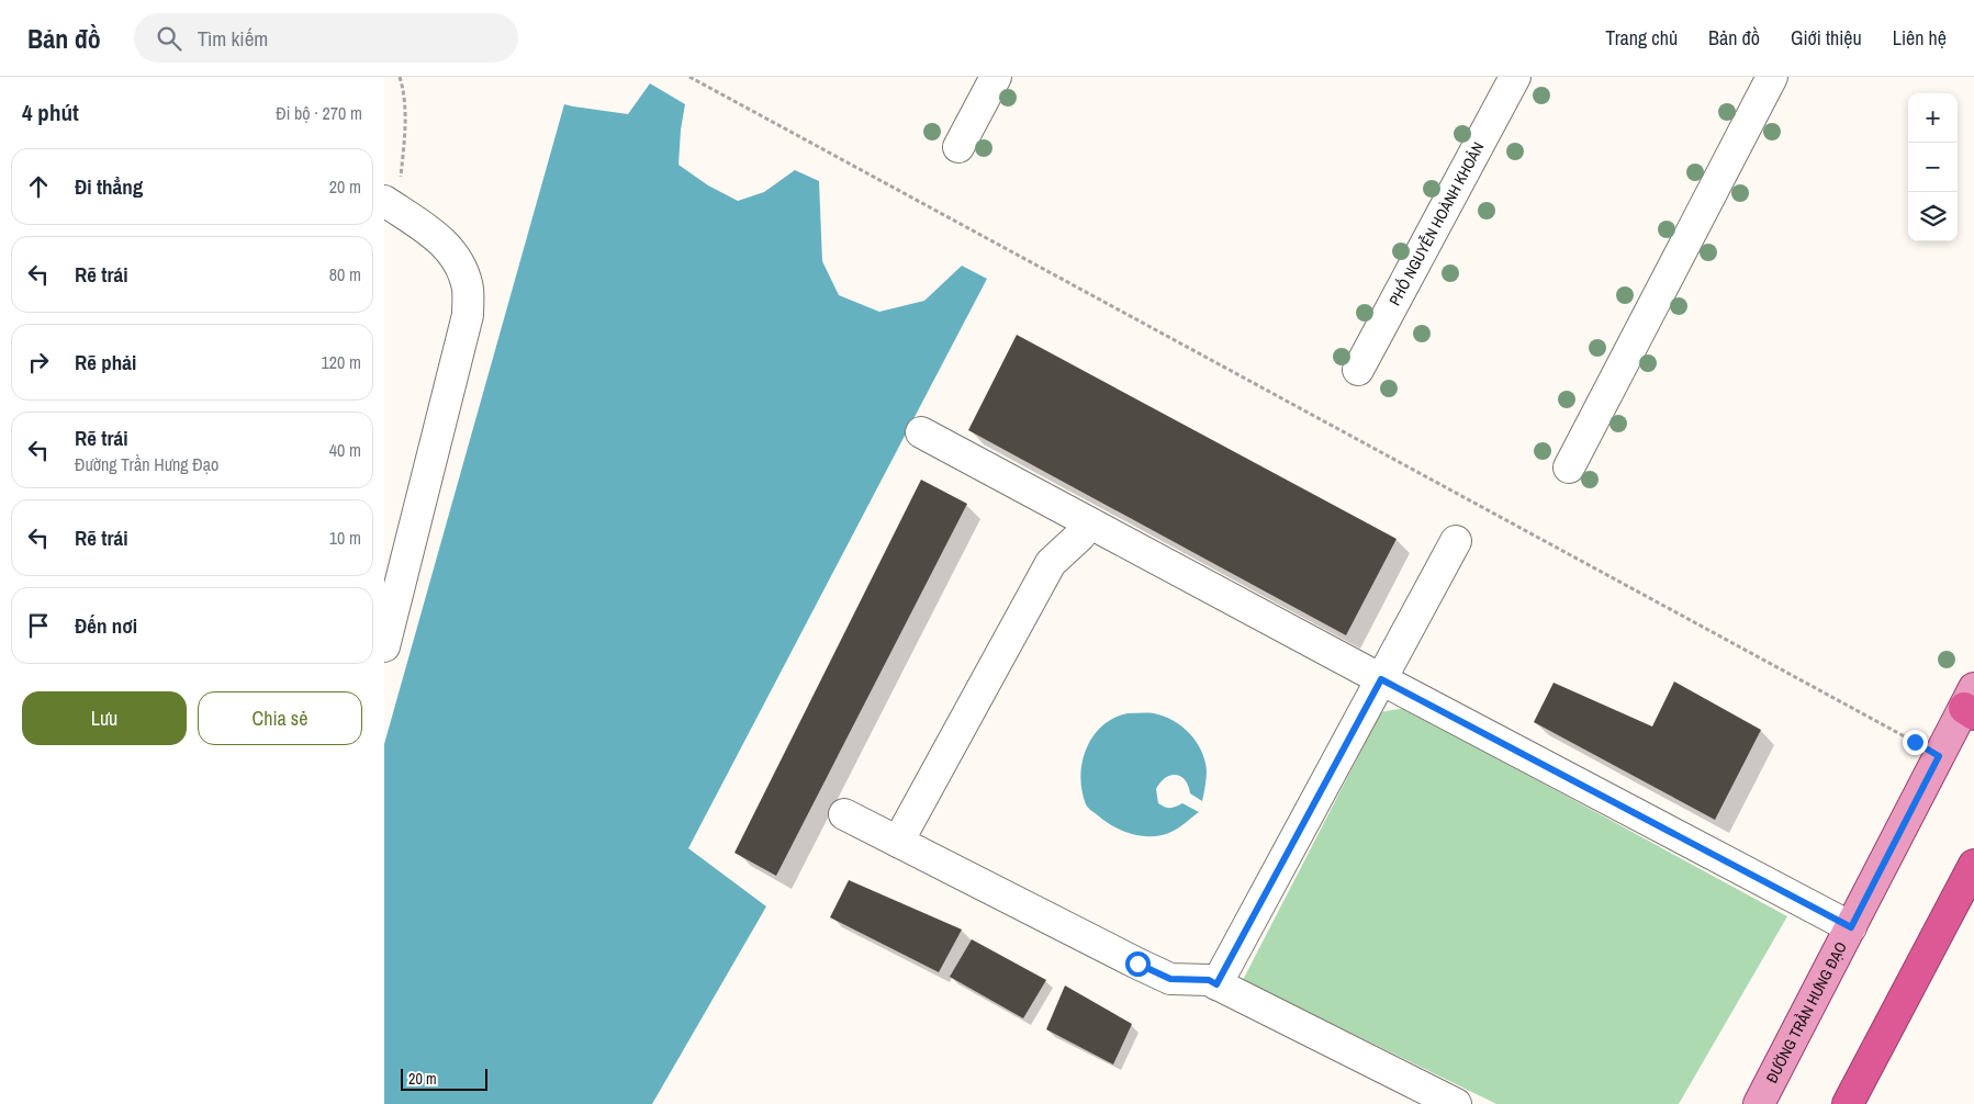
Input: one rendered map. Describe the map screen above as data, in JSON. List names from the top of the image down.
{
  "streets": {
    "main road": ["ĐƯỜNG TRẦN HƯNG ĐẠO"],
    "street": ["PHỐ NGUYỄN HOÀNH KHOẢN"]
  },
  "scale_bar": "20 m",
  "page": {
    "header": "Bản đồ",
    "search": "Tìm kiếm",
    "nav": [
      "Trang chủ",
      "Bản đồ",
      "Giới thiệu",
      "Liên hệ"
    ],
    "heading": ["4 phút", "Đi bộ · 270 m"],
    "map_buttons": ["+", "−"],
    "list": [
      ["Đi thẳng", "20 m"],
      ["Rẽ trái", "80 m"],
      ["Rẽ phải", "120 m"],
      ["Rẽ trái", "Đường Trần Hưng Đạo", "40 m"],
      ["Rẽ trái", "10 m"],
      "Đến nơi"
    ],
    "buttons": ["Lưu", "Chia sẻ"],
    "scale": "20 m"
  }
}
